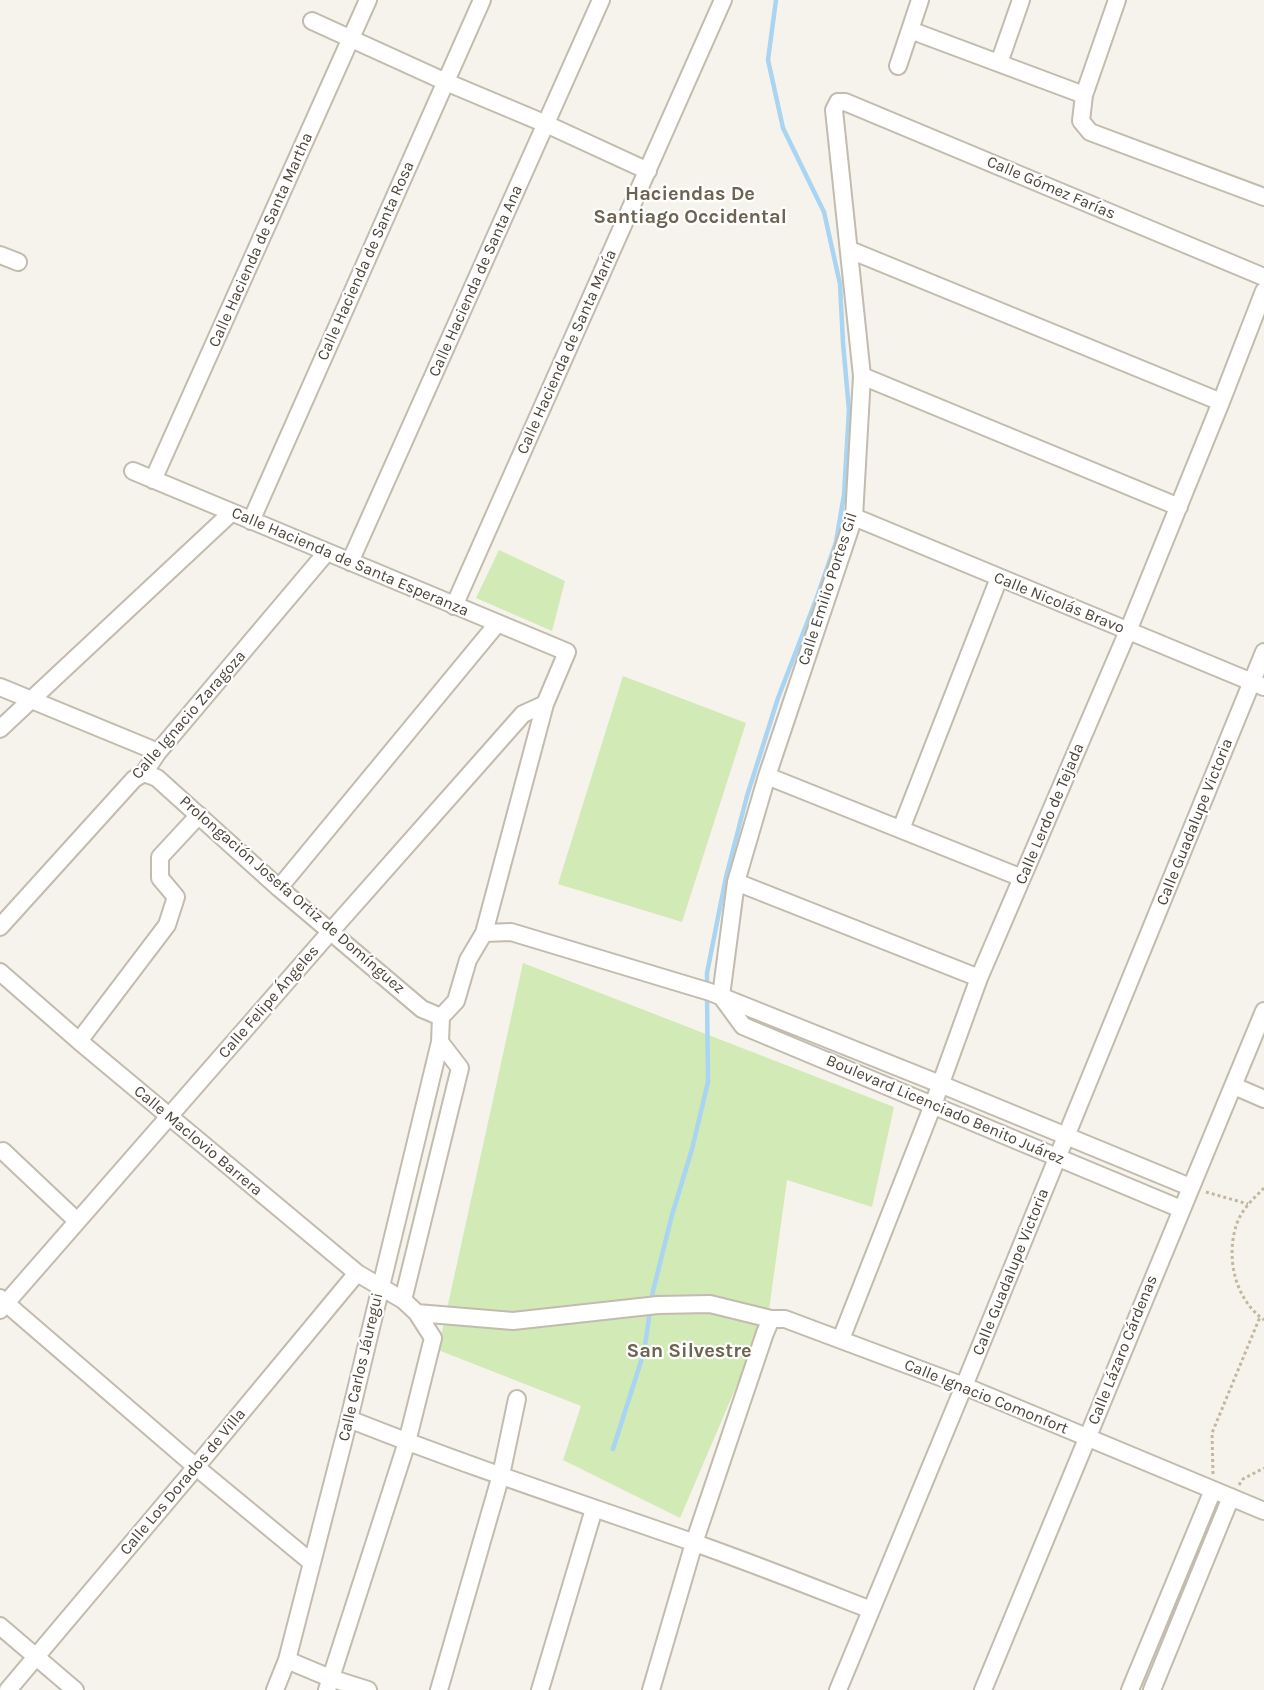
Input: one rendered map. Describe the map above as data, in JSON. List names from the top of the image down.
{
  "streets": {
    "street": [
      "Calle Gómez Farías",
      "Calle Hacienda de Santa Martha",
      "Calle Hacienda de Santa Rosa",
      "Calle Hacienda de Santa Ana",
      "Calle Hacienda de Santa María",
      "Calle Hacienda de Santa Esperanza",
      "Calle Emilio Portes Gil",
      "Calle Nicolás Bravo",
      "Calle Ignacio Zaragoza",
      "Calle Lerdo de Tejada",
      "Calle Guadalupe Victoria",
      "Prolongación Josefa Ortiz de Domínguez",
      "Calle Felipe Ángeles",
      "Boulevard Licenciado Benito Juárez",
      "Calle Maclovio Barrera",
      "Calle Lázaro Cárdenas",
      "Calle Carlos Jáuregui",
      "Calle Ignacio Comonfort",
      "Calle Los Dorados de Villa"
    ]
  },
  "crossings": [
    ["Calle Gómez Farías", "Calle Emilio Portes Gil"],
    ["Calle Hacienda de Santa Martha", "Calle Hacienda de Santa Esperanza"],
    ["Calle Hacienda de Santa Rosa", "Calle Hacienda de Santa Esperanza"],
    ["Calle Hacienda de Santa Ana", "Calle Hacienda de Santa Esperanza"],
    ["Calle Hacienda de Santa María", "Calle Hacienda de Santa Esperanza"],
    ["Calle Hacienda de Santa Esperanza", "Calle Ignacio Zaragoza"],
    ["Calle Hacienda de Santa Esperanza", "Calle Felipe Ángeles"],
    ["Calle Emilio Portes Gil", "Calle Nicolás Bravo"],
    ["Calle Emilio Portes Gil", "Boulevard Licenciado Benito Juárez"],
    ["Calle Nicolás Bravo", "Calle Lerdo de Tejada"],
    ["Calle Nicolás Bravo", "Calle Guadalupe Victoria"],
    ["Calle Ignacio Zaragoza", "Prolongación Josefa Ortiz de Domínguez"],
    ["Calle Lerdo de Tejada", "Boulevard Licenciado Benito Juárez"],
    ["Calle Lerdo de Tejada", "Calle Ignacio Comonfort"],
    ["Calle Guadalupe Victoria", "Boulevard Licenciado Benito Juárez"],
    ["Calle Guadalupe Victoria", "Calle Ignacio Comonfort"],
    ["Prolongación Josefa Ortiz de Domínguez", "Calle Felipe Ángeles"],
    ["Prolongación Josefa Ortiz de Domínguez", "Calle Carlos Jáuregui"],
    ["Calle Felipe Ángeles", "Calle Maclovio Barrera"],
    ["Boulevard Licenciado Benito Juárez", "Calle Lázaro Cárdenas"],
    ["Calle Maclovio Barrera", "Calle Carlos Jáuregui"],
    ["Calle Maclovio Barrera", "Calle Ignacio Comonfort"],
    ["Calle Maclovio Barrera", "Calle Los Dorados de Villa"],
    ["Calle Lázaro Cárdenas", "Calle Ignacio Comonfort"]
  ],
  "districts": ["Haciendas De Santiago Occidental", "San Silvestre"]
}
